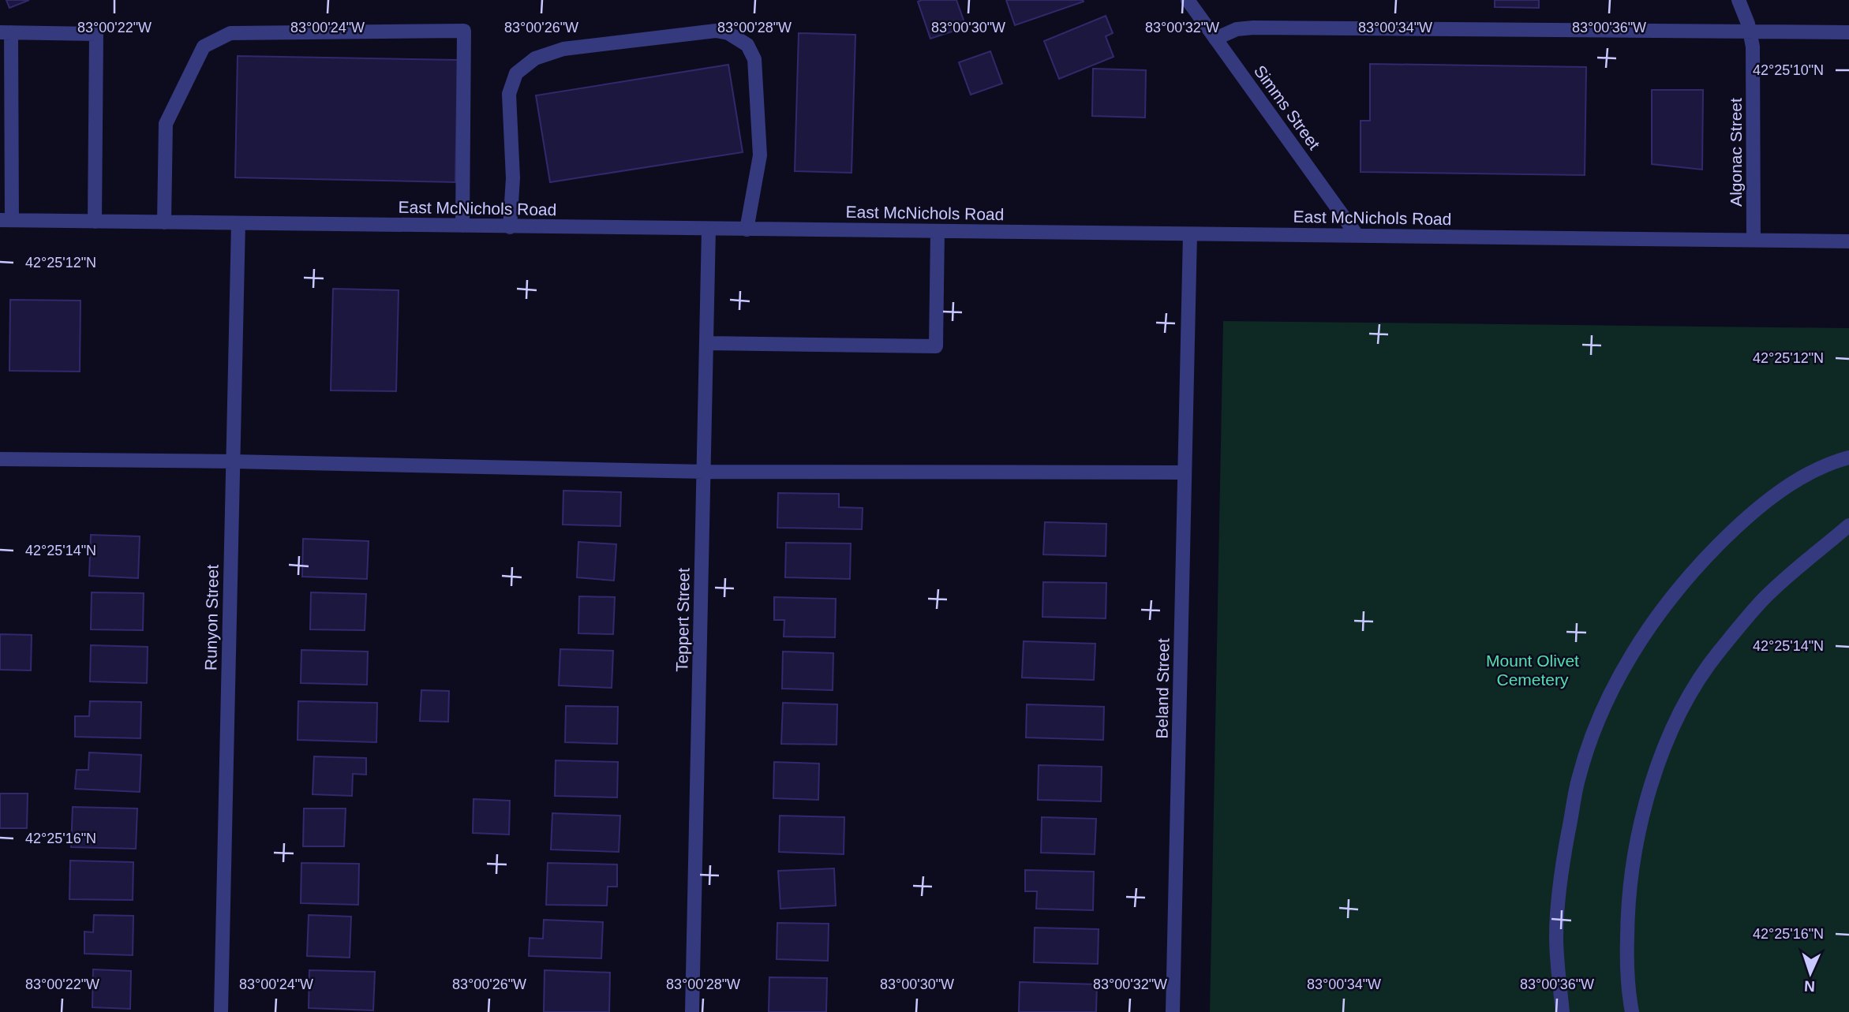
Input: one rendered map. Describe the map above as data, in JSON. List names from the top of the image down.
{
  "streets": {
    "street": [
      "Simms Street",
      "Algonac Street",
      "East McNichols Road",
      "Runyon Street",
      "Teppert Street",
      "Beland Street"
    ]
  },
  "crossings": [
    ["Simms Street", "East McNichols Road"],
    ["Algonac Street", "East McNichols Road"],
    ["East McNichols Road", "Runyon Street"],
    ["East McNichols Road", "Teppert Street"],
    ["East McNichols Road", "Beland Street"]
  ],
  "parks": ["Mount Olivet Cemetery"],
  "north": "bottom",
  "coordinates": [
    "83°00'22\"W",
    "83°00'24\"W",
    "83°00'26\"W",
    "83°00'28\"W",
    "83°00'30\"W",
    "83°00'32\"W",
    "83°00'34\"W",
    "83°00'36\"W",
    "42°25'10\"N",
    "42°25'12\"N",
    "42°25'14\"N",
    "42°25'16\"N"
  ]
}
